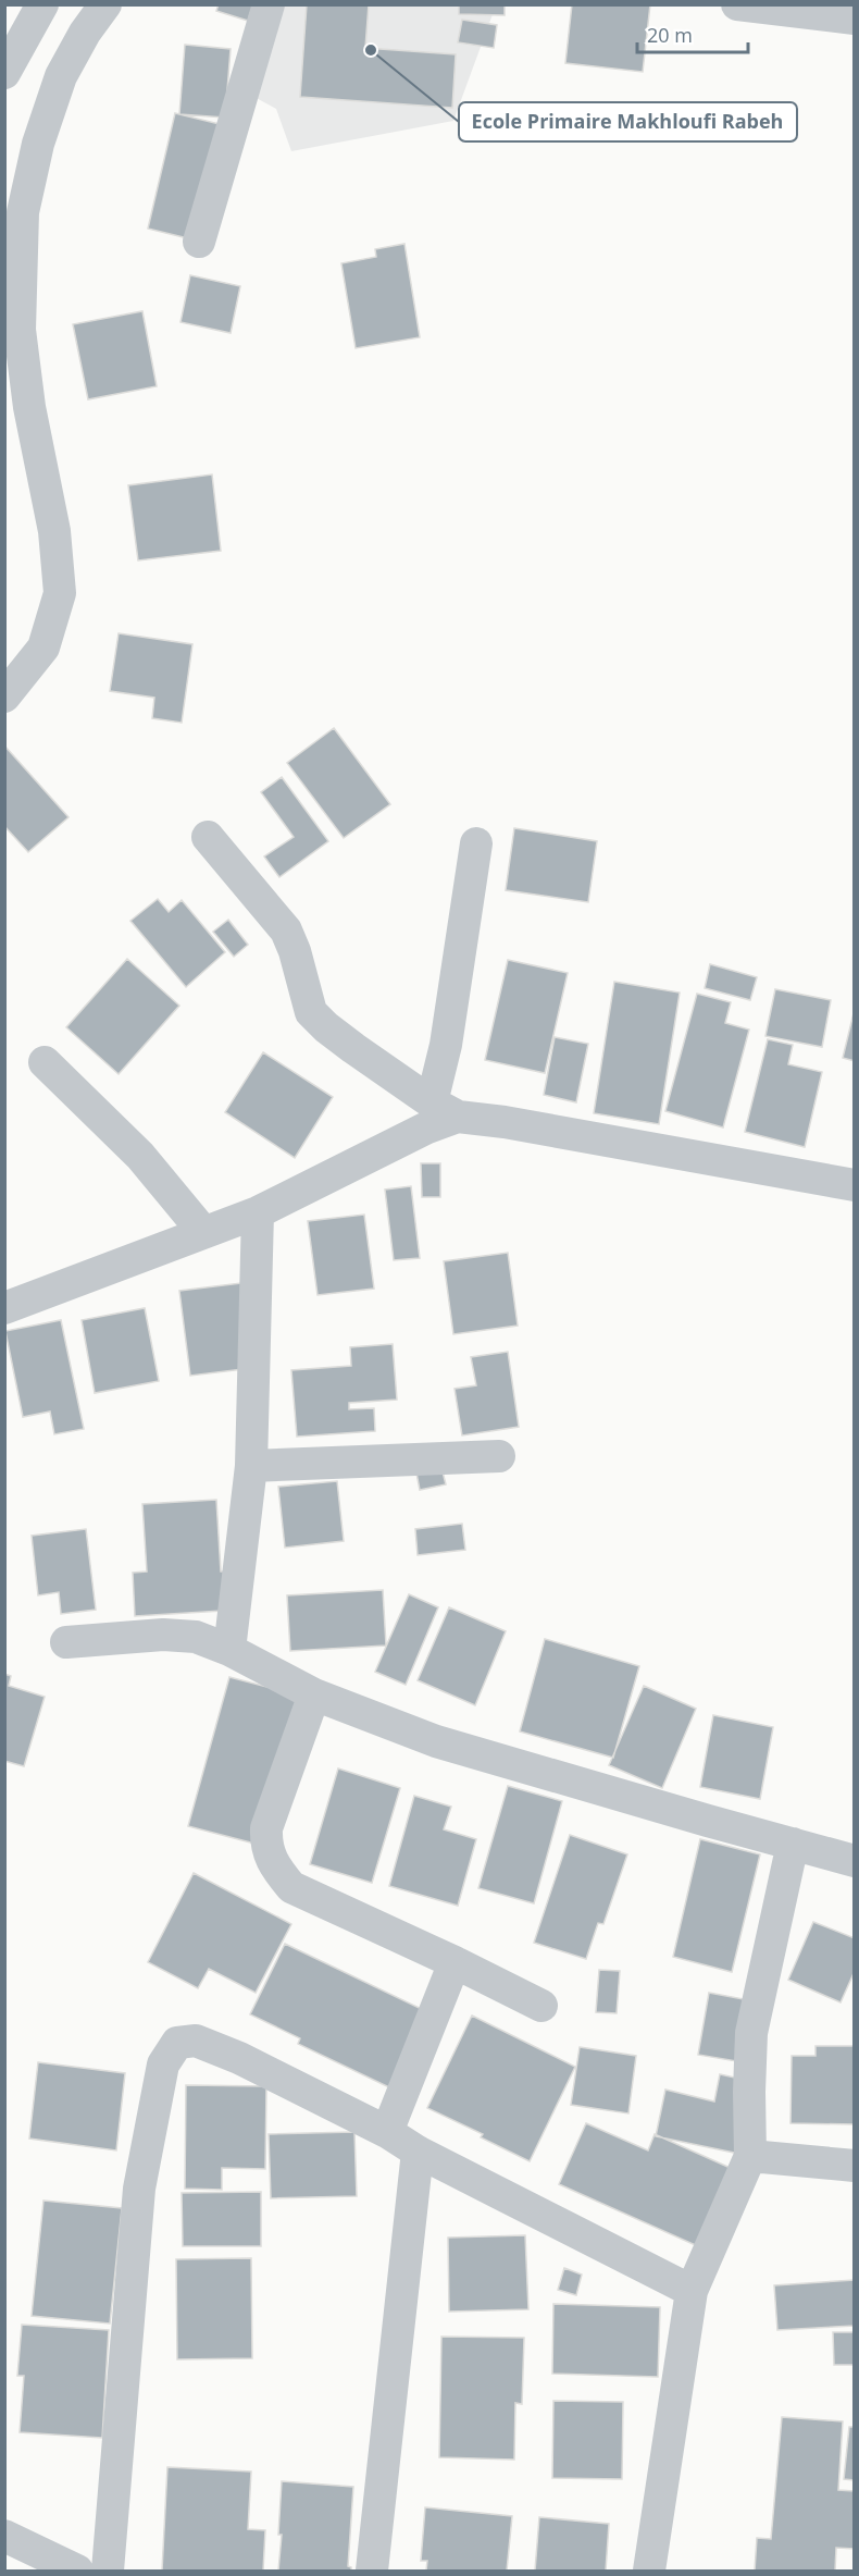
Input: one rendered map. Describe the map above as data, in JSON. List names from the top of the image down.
{
  "places": ["Ecole Primaire Makhloufi Rabeh"],
  "scale_bar": "20 m"
}
